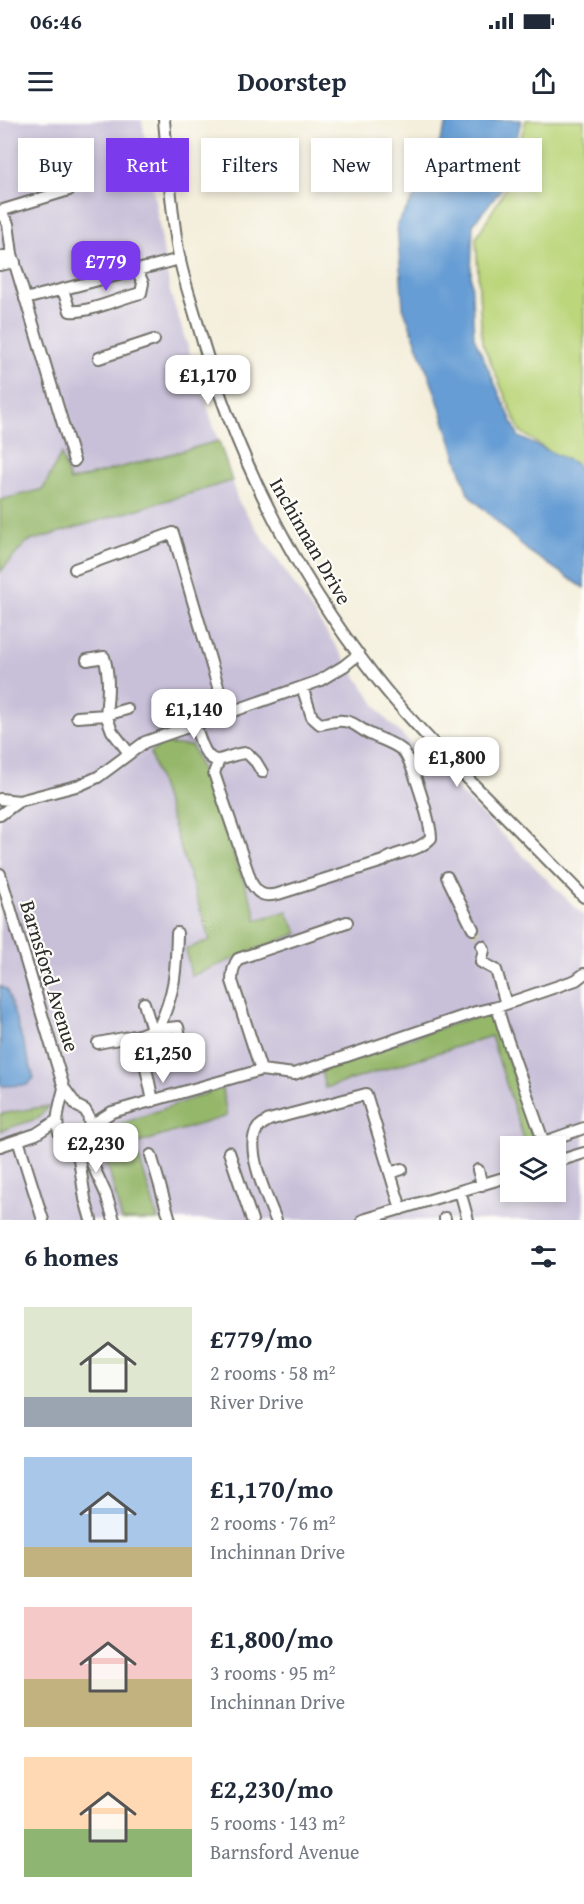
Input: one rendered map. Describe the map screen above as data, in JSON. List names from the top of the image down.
{
  "streets": {
    "street": ["Inchinnan Drive", "Barnsford Avenue"]
  },
  "page": {
    "status": "06:46",
    "header": "Doorstep",
    "chip": [
      "Buy",
      "Rent",
      "Filters",
      "New",
      "Apartment"
    ],
    "price": [
      "£779",
      "£1,170",
      "£1,140",
      "£1,800",
      "£1,250",
      "£2,230"
    ],
    "heading": "6 homes",
    "list": [
      {
        "name": "£779/mo",
        "note": "2 rooms · 58 m² · River Drive"
      },
      {
        "name": "£1,170/mo",
        "note": "2 rooms · 76 m² · Inchinnan Drive"
      },
      {
        "name": "£1,800/mo",
        "note": "3 rooms · 95 m² · Inchinnan Drive"
      },
      {
        "name": "£2,230/mo",
        "note": "5 rooms · 143 m² · Barnsford Avenue"
      }
    ]
  }
}
